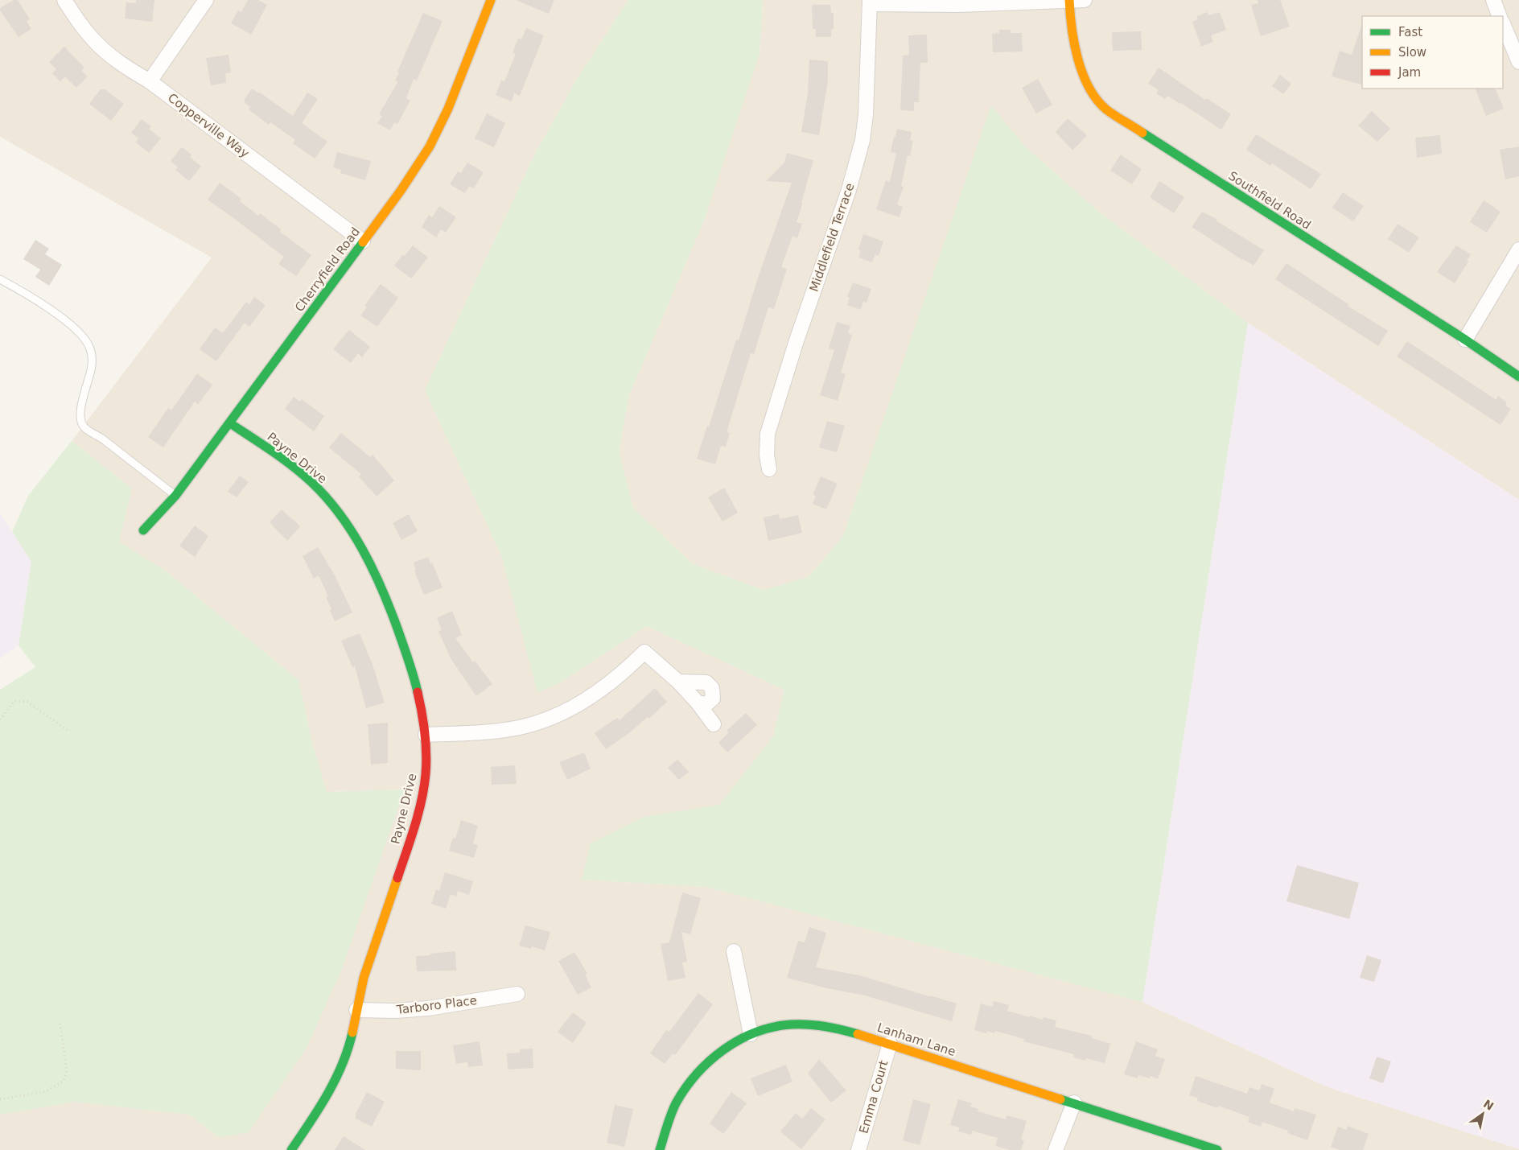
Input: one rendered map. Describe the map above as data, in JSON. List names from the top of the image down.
{
  "streets": {
    "street": [
      "Copperville Way",
      "Southfield Road",
      "Middlefield Terrace",
      "Cherryfield Road",
      "Payne Drive",
      "Tarboro Place",
      "Lanham Lane",
      "Emma Court"
    ]
  },
  "crossings": [
    ["Copperville Way", "Cherryfield Road"],
    ["Cherryfield Road", "Payne Drive"],
    ["Payne Drive", "Tarboro Place"],
    ["Lanham Lane", "Emma Court"]
  ],
  "legend": ["Fast", "Slow", "Jam"],
  "north": "top right"
}
